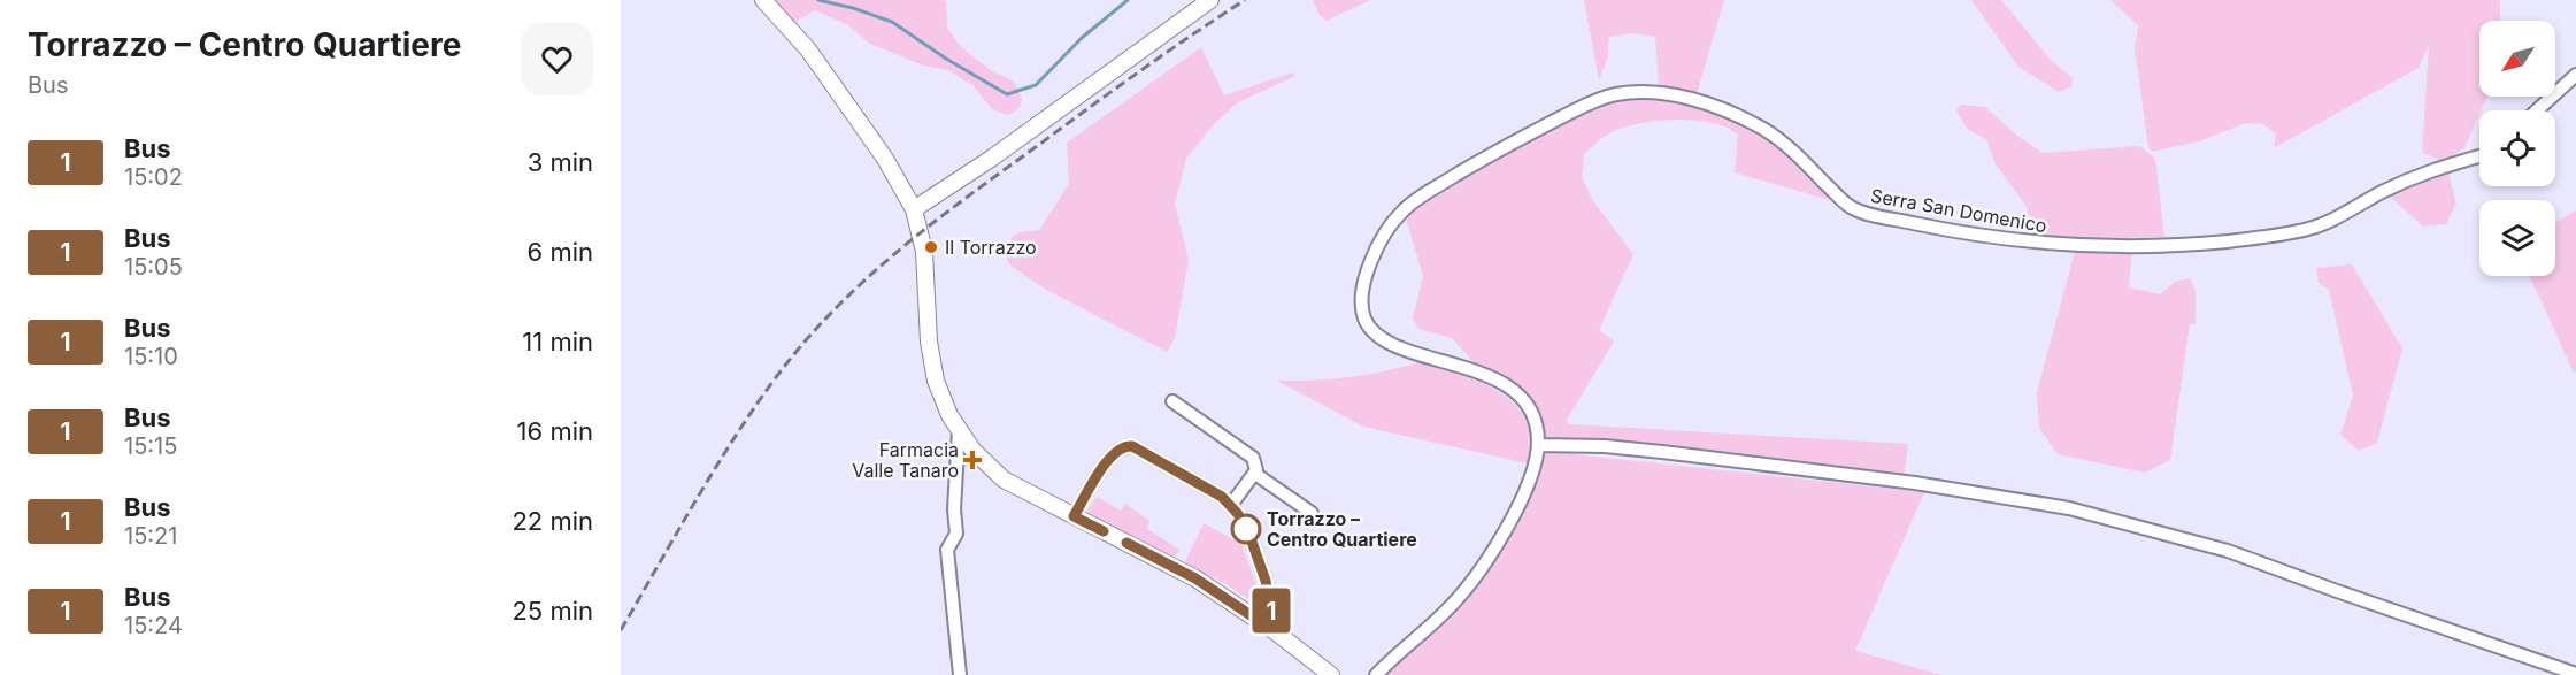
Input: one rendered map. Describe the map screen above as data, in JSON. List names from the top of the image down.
{
  "streets": {
    "street": ["Serra San Domenico"]
  },
  "places": {
    "other": ["Il Torrazzo", "Torrazzo – Centro Quartiere"],
    "health": ["Farmacia Valle Tanaro"]
  },
  "lines": ["bus line 1"],
  "north": "bottom left",
  "page": {
    "heading": ["Torrazzo – Centro Quartiere", "Bus"],
    "on_map": "1",
    "list": [
      {
        "mark": "1",
        "name": "Bus",
        "note": "15:02",
        "value": "3 min"
      },
      {
        "mark": "1",
        "name": "Bus",
        "note": "15:05",
        "value": "6 min"
      },
      {
        "mark": "1",
        "name": "Bus",
        "note": "15:10",
        "value": "11 min"
      },
      {
        "mark": "1",
        "name": "Bus",
        "note": "15:15",
        "value": "16 min"
      },
      {
        "mark": "1",
        "name": "Bus",
        "note": "15:21",
        "value": "22 min"
      },
      {
        "mark": "1",
        "name": "Bus",
        "note": "15:24",
        "value": "25 min"
      }
    ]
  }
}
